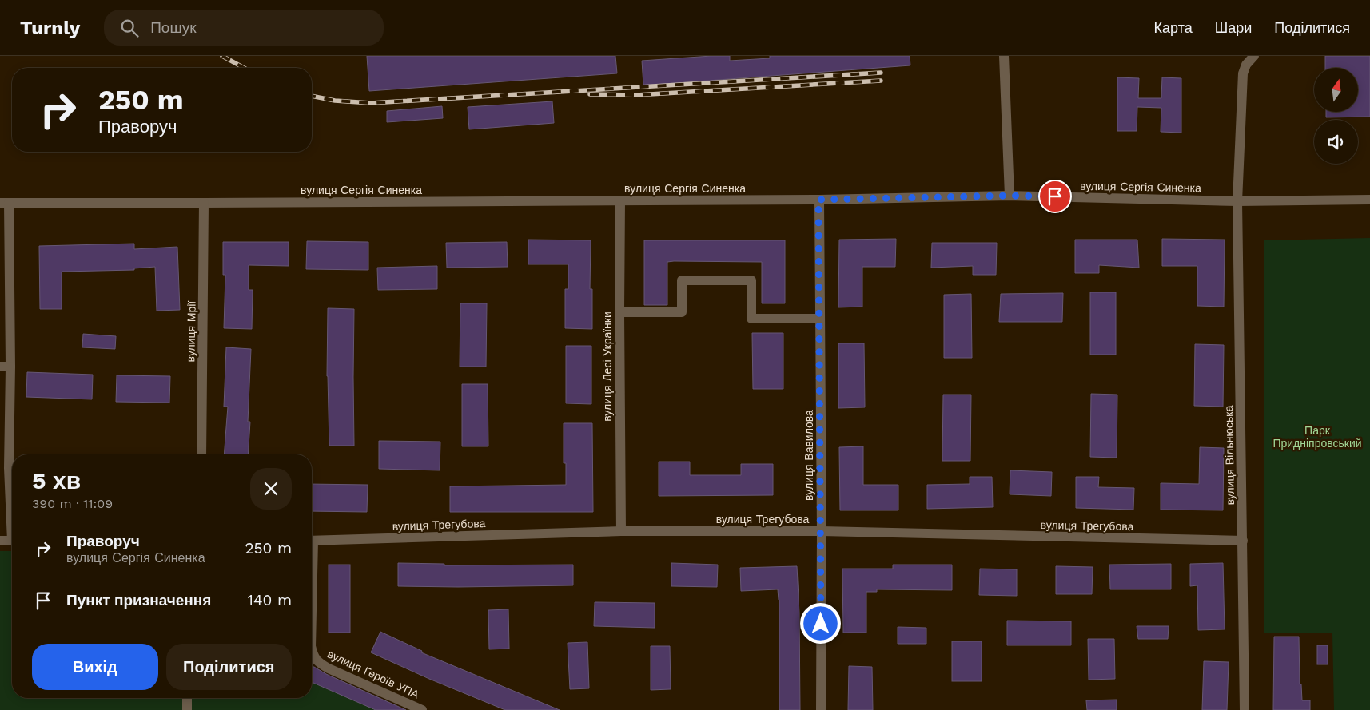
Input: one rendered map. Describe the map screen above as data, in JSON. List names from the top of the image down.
{
  "streets": {
    "street": [
      "вулиця Сергія Синенка",
      "вулиця Мрії",
      "вулиця Лесі Українки",
      "вулиця Вавилова",
      "вулиця Вільнюська",
      "вулиця Трегубова",
      "вулиця Героїв УПА"
    ]
  },
  "crossings": [
    ["вулиця Сергія Синенка", "вулиця Мрії"],
    ["вулиця Сергія Синенка", "вулиця Лесі Українки"],
    ["вулиця Сергія Синенка", "вулиця Вавилова"],
    ["вулиця Сергія Синенка", "вулиця Вільнюська"],
    ["вулиця Лесі Українки", "вулиця Трегубова"],
    ["вулиця Вавилова", "вулиця Трегубова"],
    ["вулиця Вільнюська", "вулиця Трегубова"]
  ],
  "parks": ["Парк Придніпровський"],
  "north": "top",
  "page": {
    "header": "Turnly",
    "search": "Пошук",
    "nav": ["Карта", "Шари", "Поділитися"],
    "turn": ["250 m", "Праворуч"],
    "heading": ["5 хв", "390 m · 11:09"],
    "list": [
      {
        "name": "Праворуч",
        "note": "вулиця Сергія Синенка",
        "value": "250 m"
      },
      {
        "name": "Пункт призначення",
        "value": "140 m"
      }
    ],
    "buttons": ["Вихід", "Поділитися"]
  }
}
